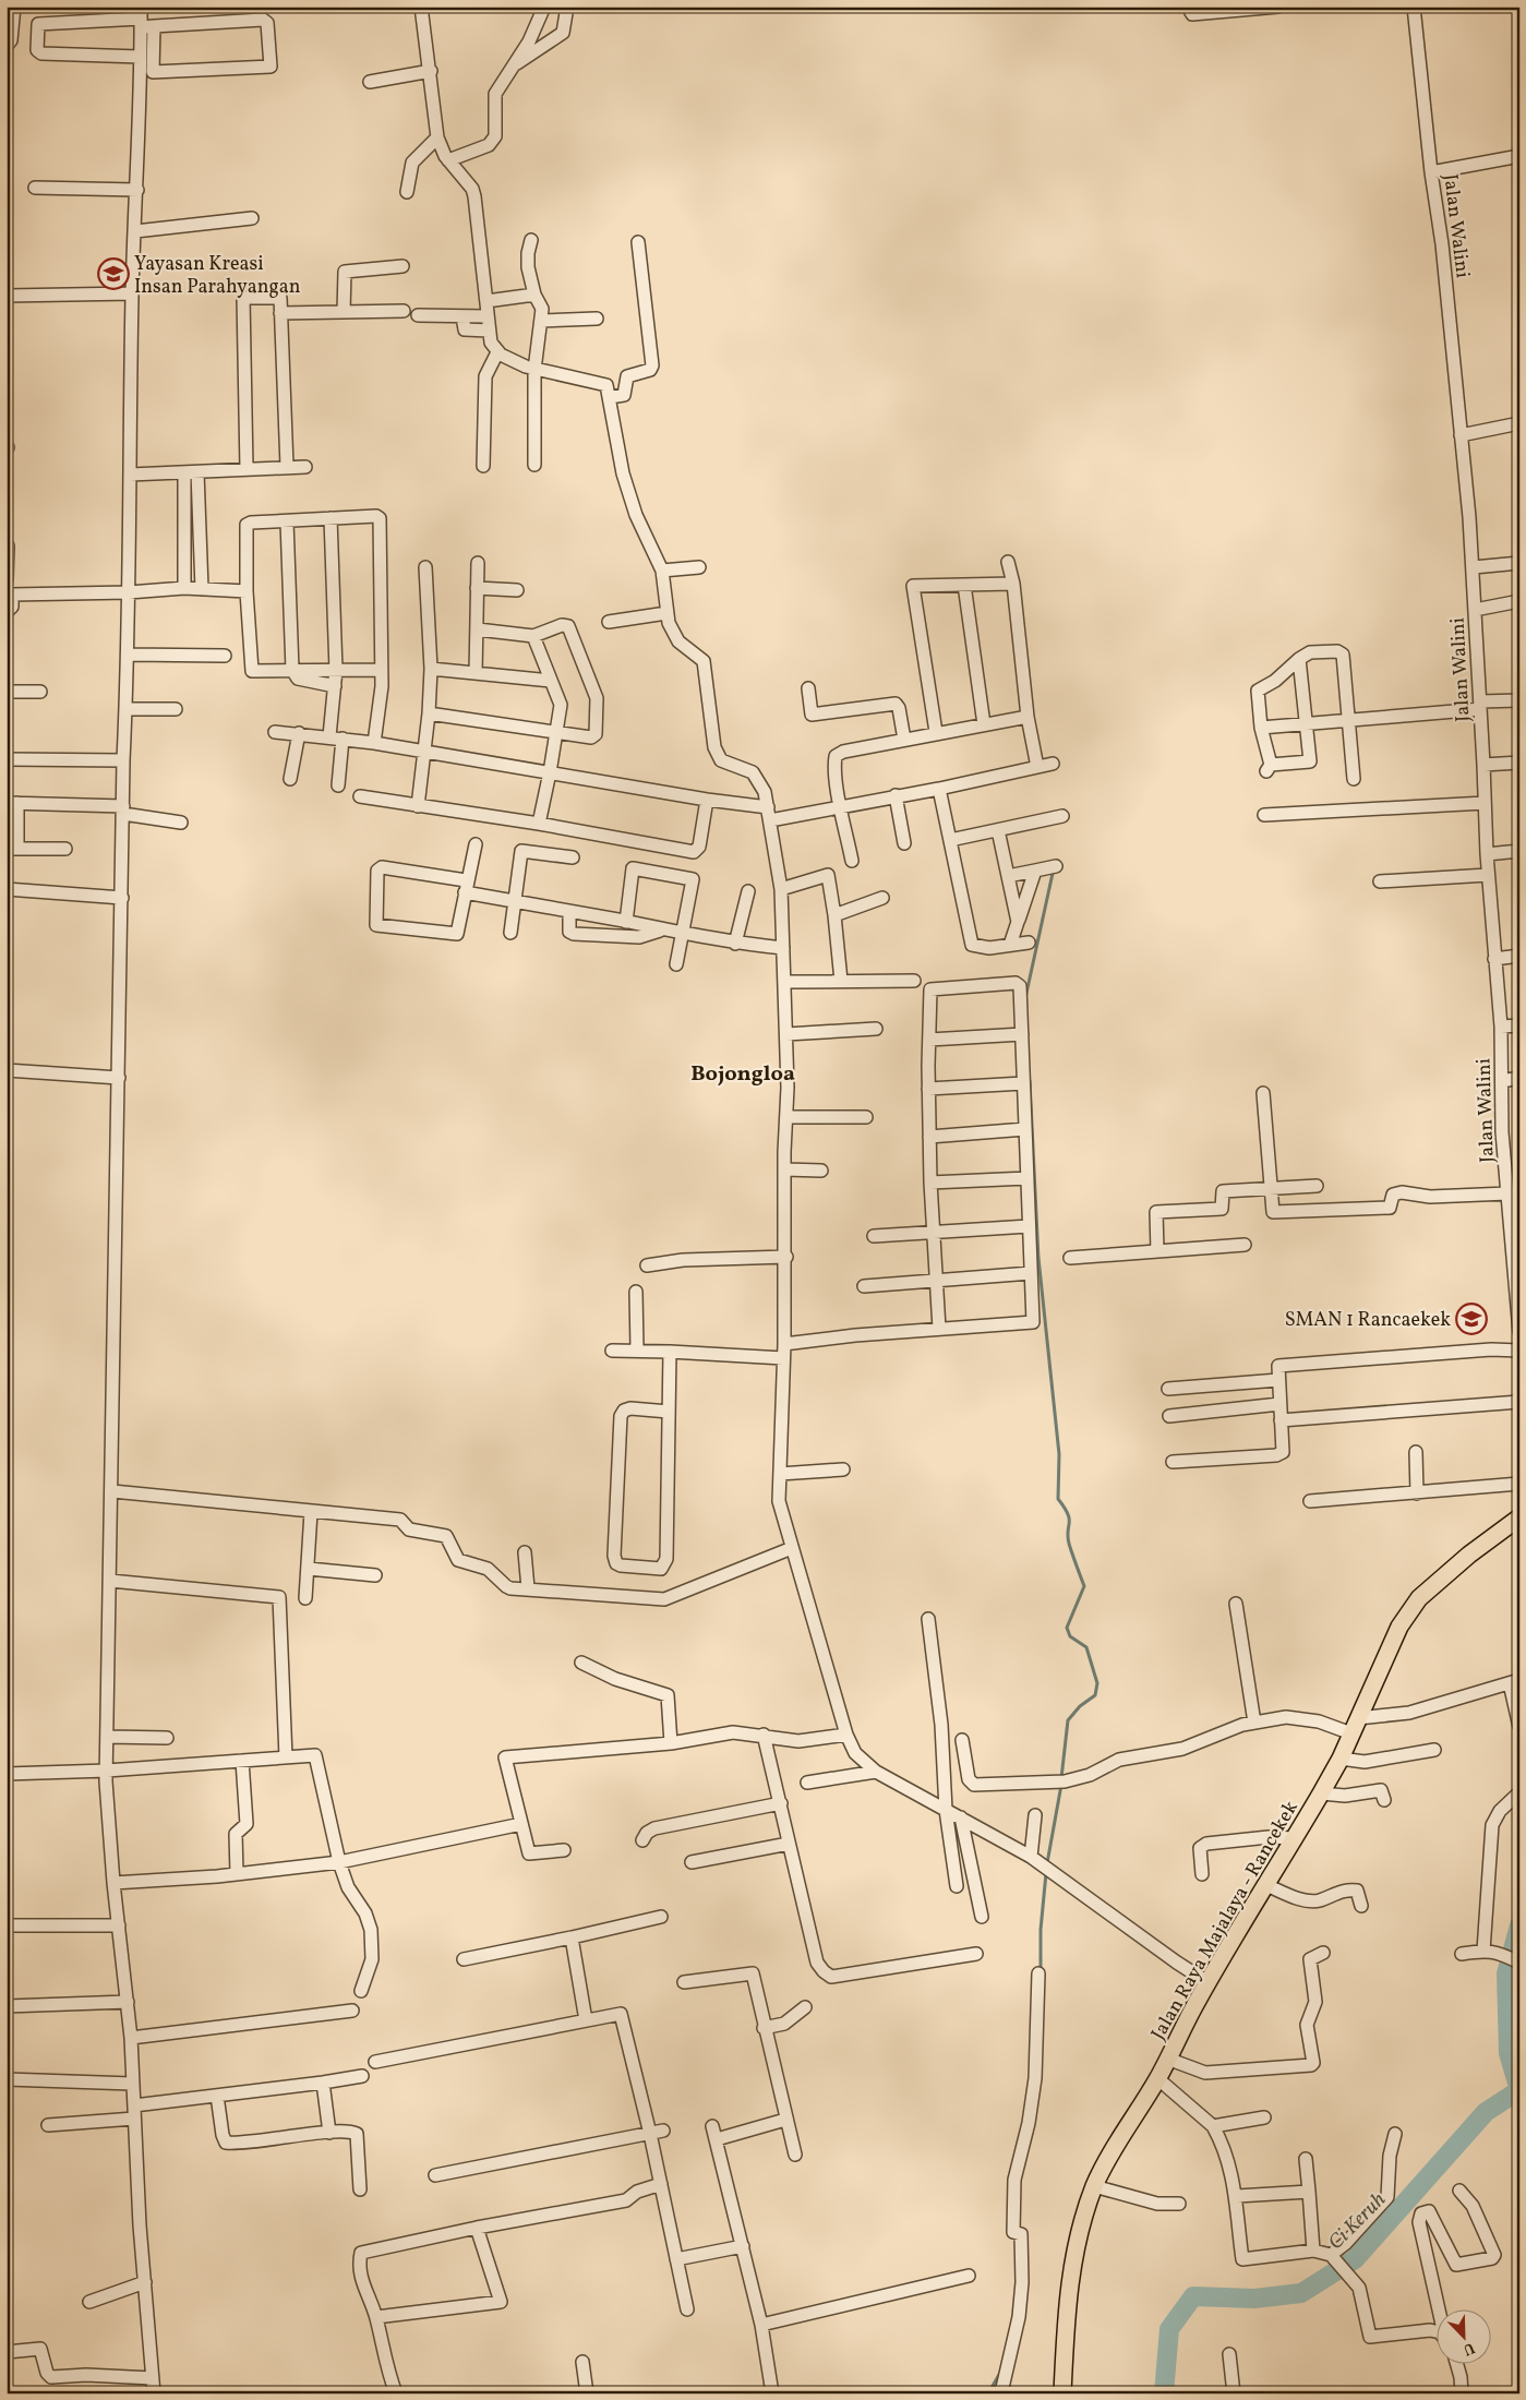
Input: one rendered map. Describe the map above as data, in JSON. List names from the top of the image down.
{
  "streets": {
    "main road": ["Jalan Raya Majalaya - Rancekek"],
    "street": ["Jalan Walini"]
  },
  "districts": ["Bojongloa"],
  "water": ["Ci Keruh"],
  "places": {
    "school or university": ["Yayasan Kreasi Insan Parahyangan", "SMAN 1 Rancaekek"]
  },
  "north": "bottom right"
}
